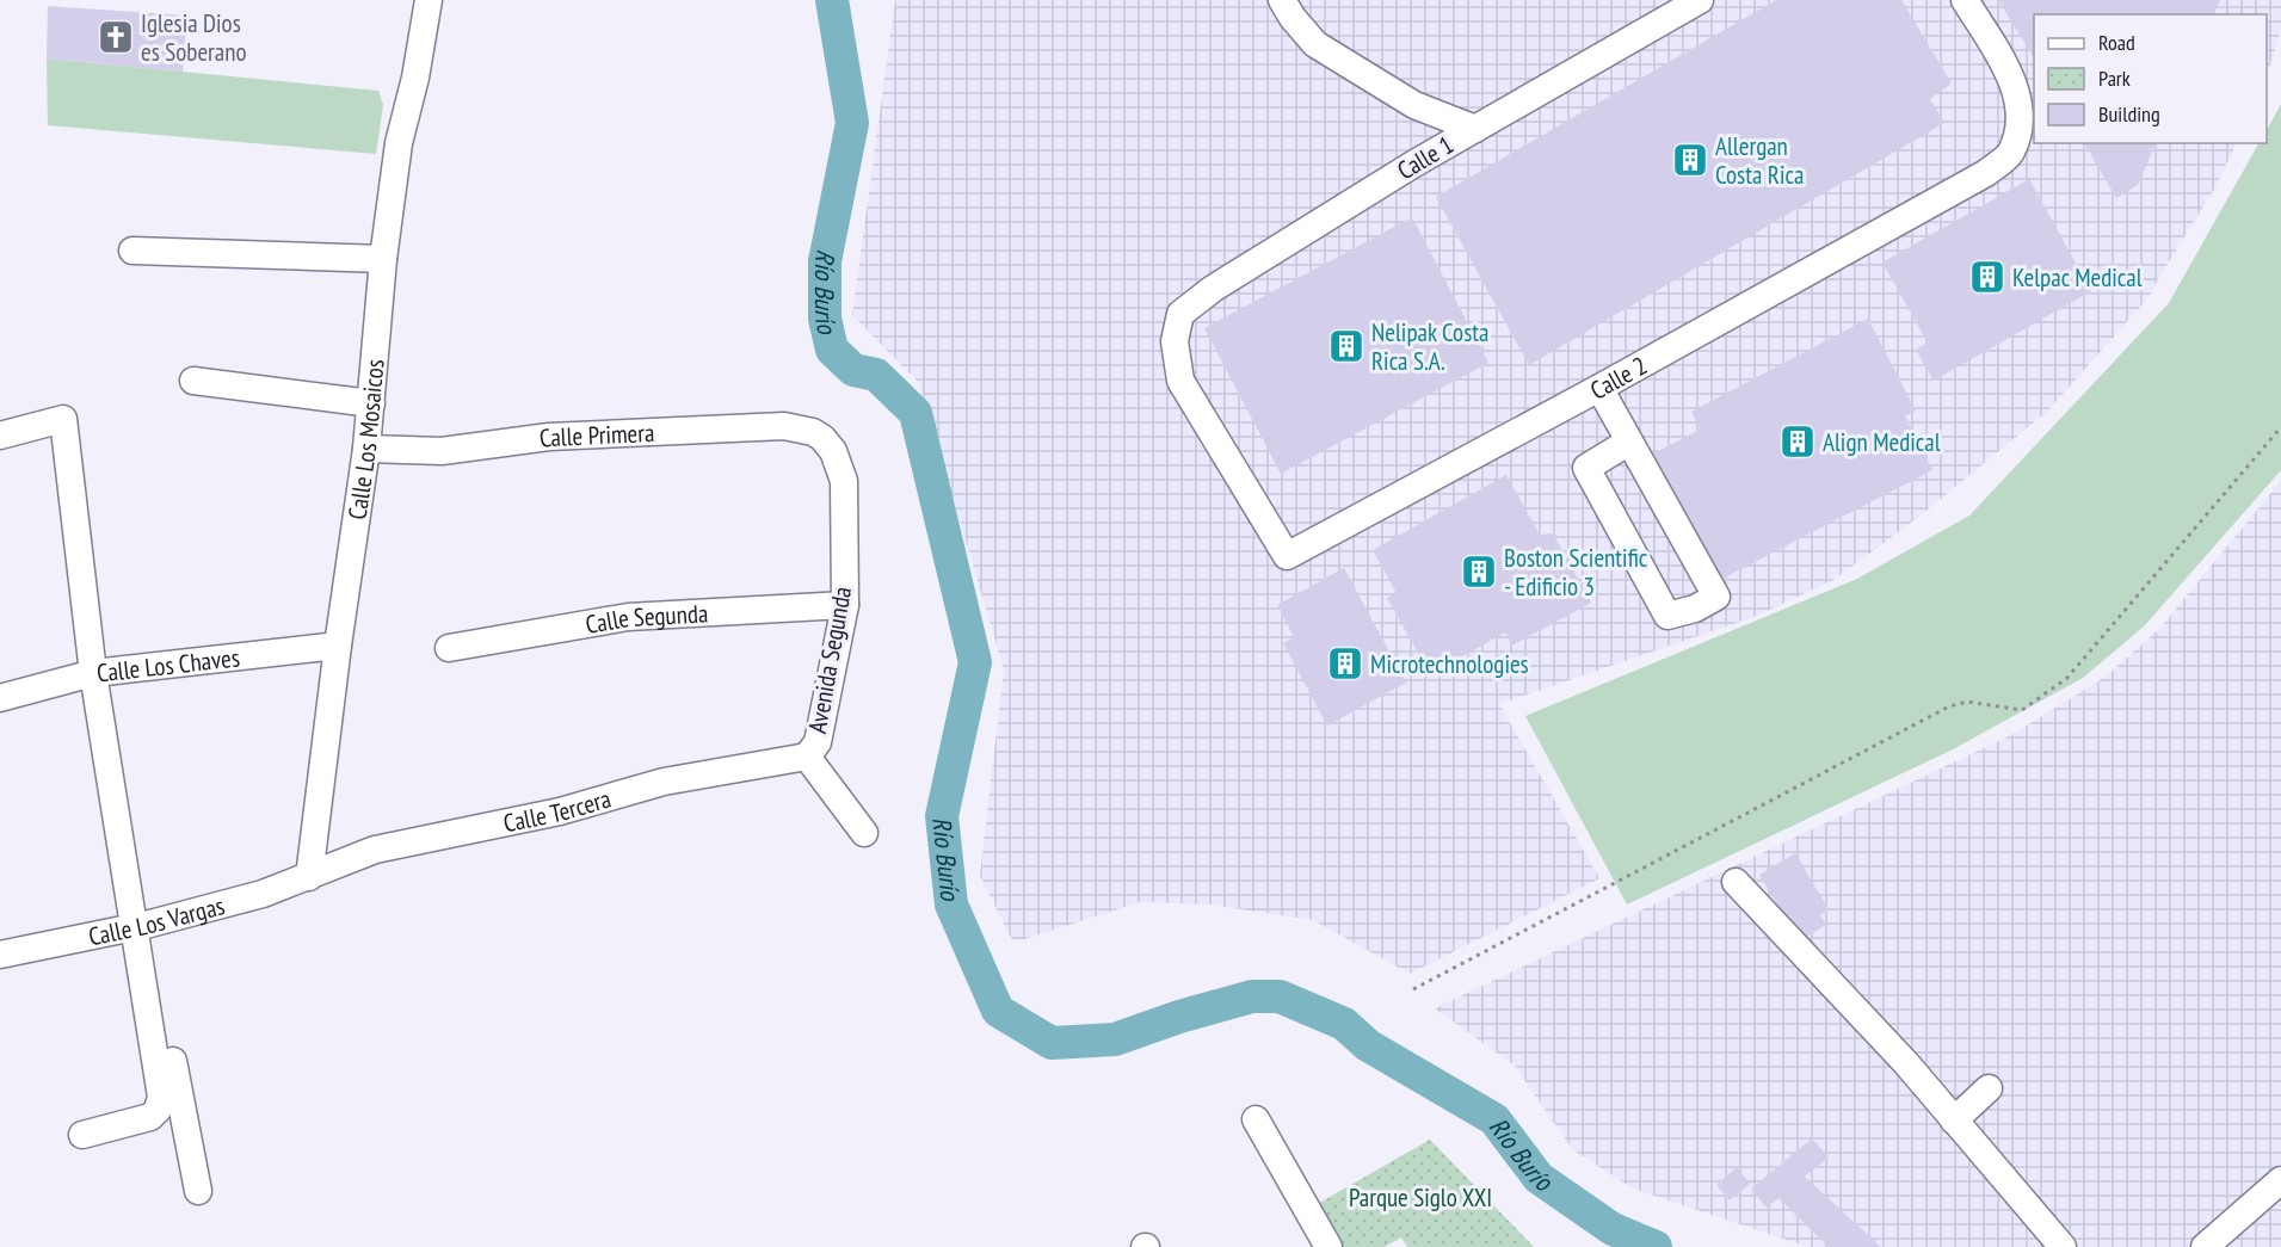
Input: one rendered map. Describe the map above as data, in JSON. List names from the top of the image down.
{
  "streets": {
    "street": [
      "Calle 1",
      "Calle 2",
      "Calle Primera",
      "Calle Los Mosaicos",
      "Calle Segunda",
      "Avenida Segunda",
      "Calle Los Chaves",
      "Calle Tercera",
      "Calle Los Vargas"
    ]
  },
  "crossings": [
    ["Calle 1", "Calle 2"],
    ["Calle Primera", "Calle Los Mosaicos"],
    ["Calle Primera", "Avenida Segunda"],
    ["Calle Los Mosaicos", "Calle Los Chaves"],
    ["Calle Los Mosaicos", "Calle Tercera"],
    ["Calle Los Mosaicos", "Calle Los Vargas"],
    ["Calle Segunda", "Avenida Segunda"],
    ["Avenida Segunda", "Calle Tercera"],
    ["Calle Tercera", "Calle Los Vargas"]
  ],
  "water": ["Río Burío"],
  "parks": ["Parque Siglo XXI"],
  "places": {
    "church": ["Iglesia Dios es Soberano"],
    "building": [
      "Allergan Costa Rica",
      "Kelpac Medical",
      "Nelipak Costa Rica S.A.",
      "Align Medical",
      "Boston Scientific - Edificio 3",
      "Microtechnologies"
    ]
  },
  "legend": ["Road", "Park", "Building"]
}
